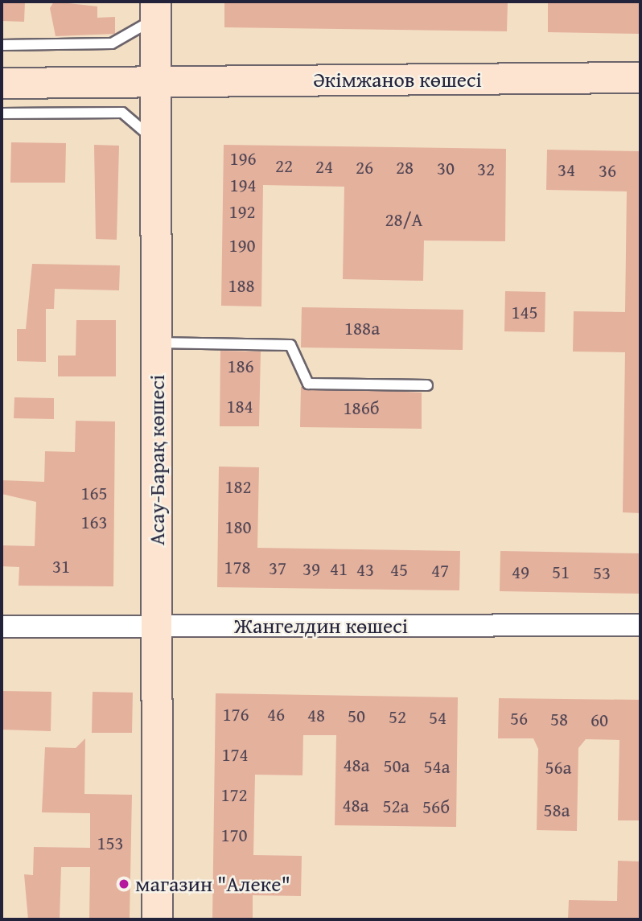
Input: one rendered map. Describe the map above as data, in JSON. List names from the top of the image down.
{
  "streets": {
    "street": ["Әкімжанов көшесі", "Асау-Барақ көшесі", "Жангелдин көшесі"]
  },
  "crossings": [
    ["Әкімжанов көшесі", "Асау-Барақ көшесі"],
    ["Асау-Барақ көшесі", "Жангелдин көшесі"]
  ],
  "places": ["магазин \"Алеке\""],
  "house_numbers": [
    "196",
    "22",
    "24",
    "26",
    "28",
    "30",
    "32",
    "34",
    "36",
    "194",
    "192",
    "28/А",
    "190",
    "188",
    "145",
    "188а",
    "186",
    "184",
    "186б",
    "182",
    "165",
    "163",
    "180",
    "31",
    "178",
    "37",
    "39",
    "41",
    "43",
    "45",
    "47",
    "49",
    "51",
    "53",
    "176",
    "46",
    "48",
    "50",
    "52",
    "54",
    "56",
    "58",
    "60",
    "174",
    "48а",
    "50а",
    "54а",
    "56а",
    "172",
    "48а",
    "52а",
    "56б",
    "58а",
    "170",
    "153"
  ]
}
